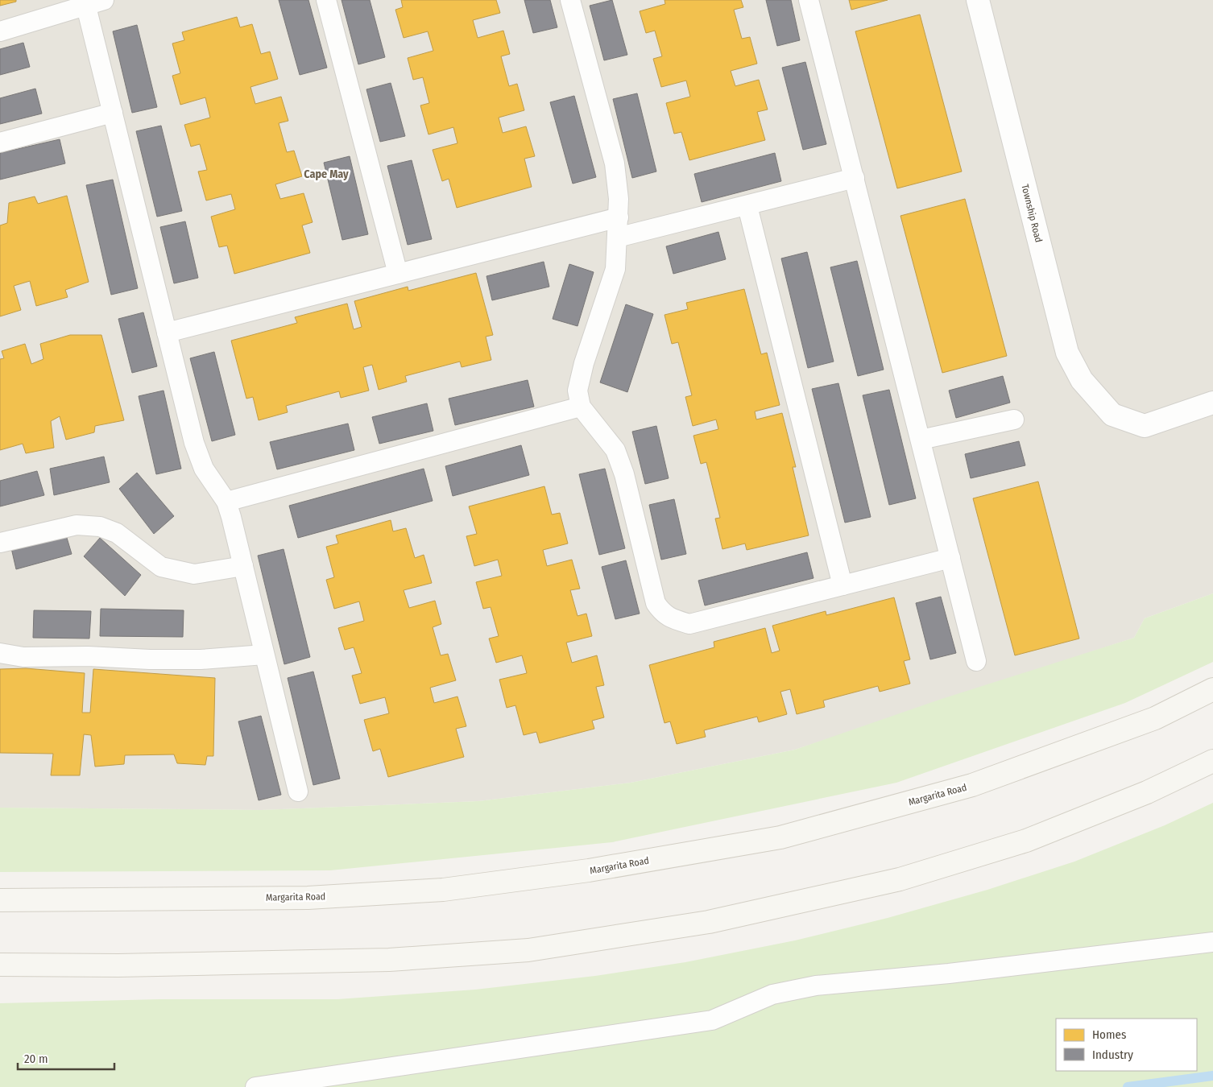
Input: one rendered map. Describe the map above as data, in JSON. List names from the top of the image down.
{
  "streets": {
    "main road": ["Margarita Road"],
    "street": ["Township Road"]
  },
  "districts": ["Cape May"],
  "legend": ["Homes", "Industry"],
  "scale_bar": "20 m"
}
